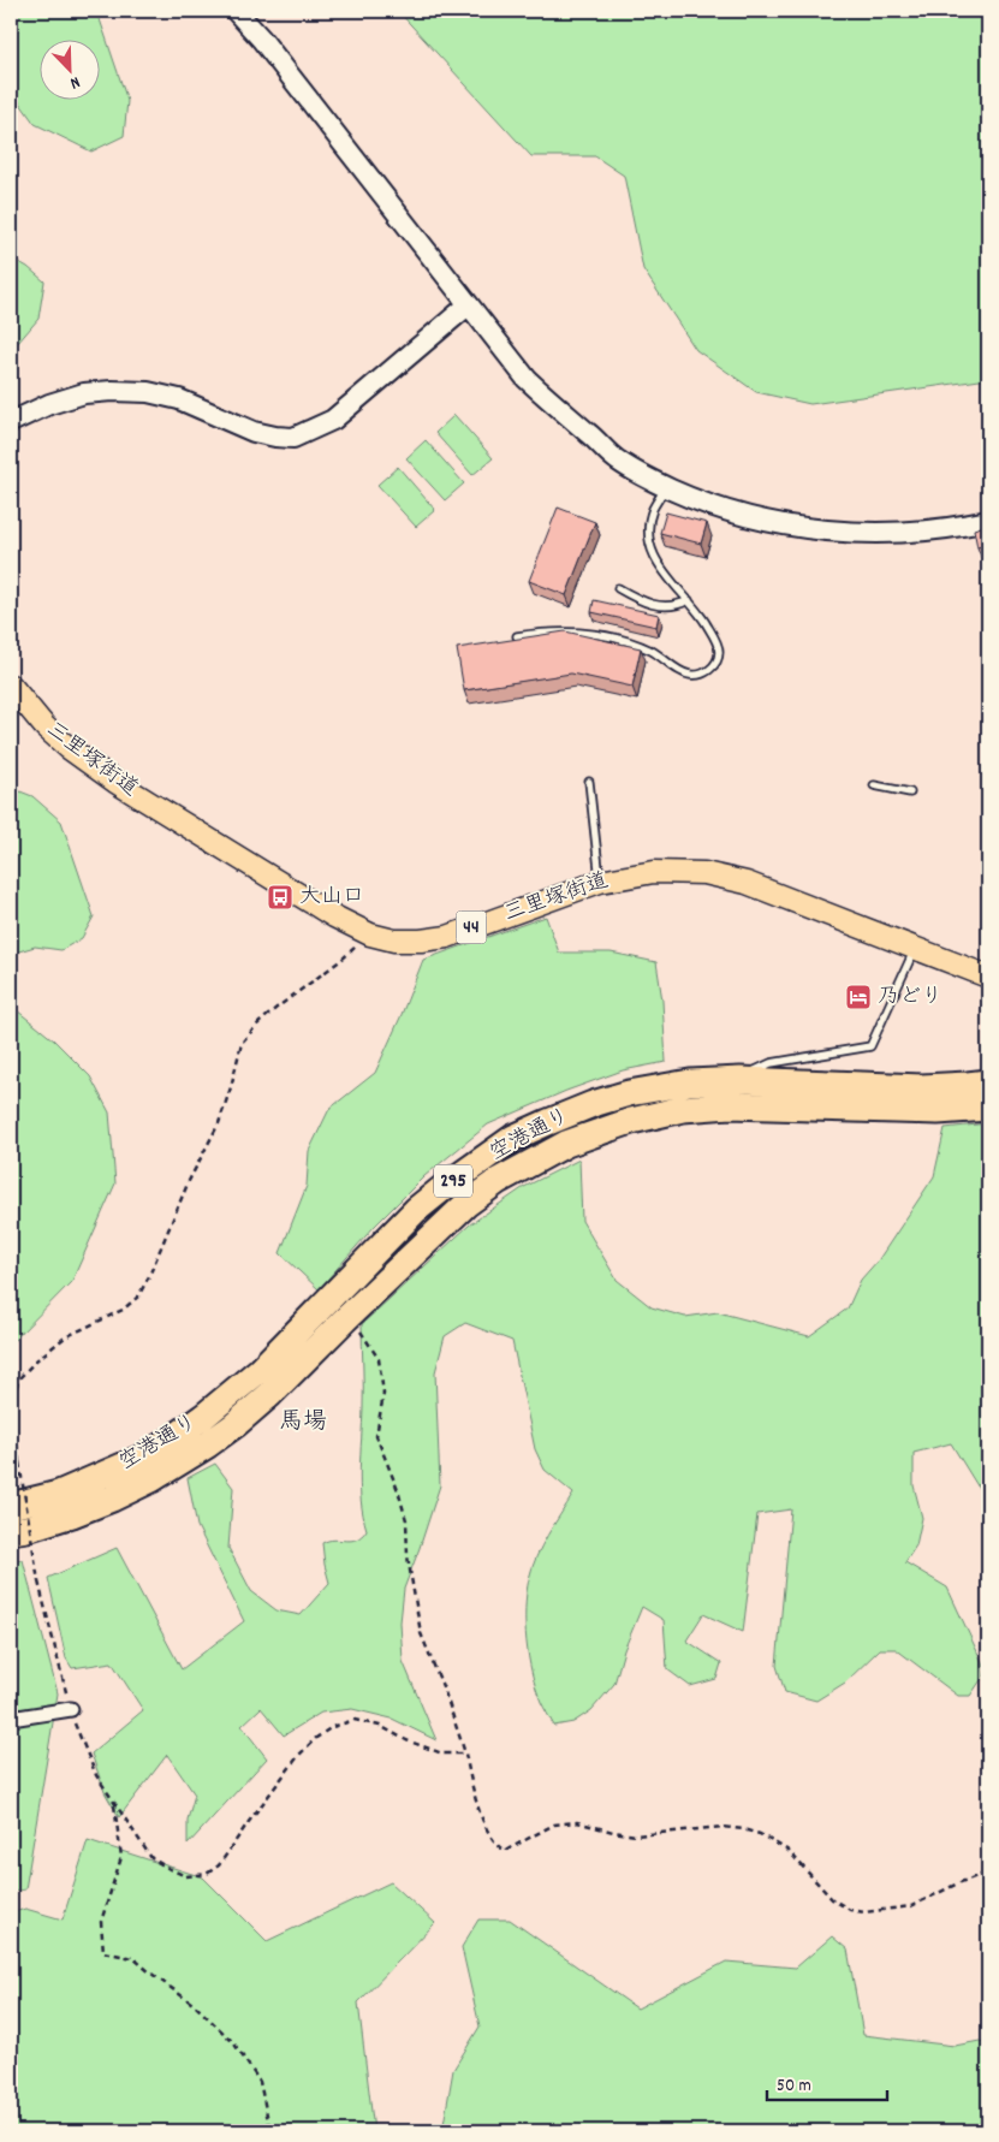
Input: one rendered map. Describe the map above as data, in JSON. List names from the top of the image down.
{
  "streets": {
    "highway": ["空港通り", "295"],
    "main road": ["三里塚街道", "44"]
  },
  "districts": ["馬場"],
  "places": {
    "bus stop": ["大山口"],
    "hotel": ["乃どり"]
  },
  "scale_bar": "50 m",
  "north": "bottom right"
}
